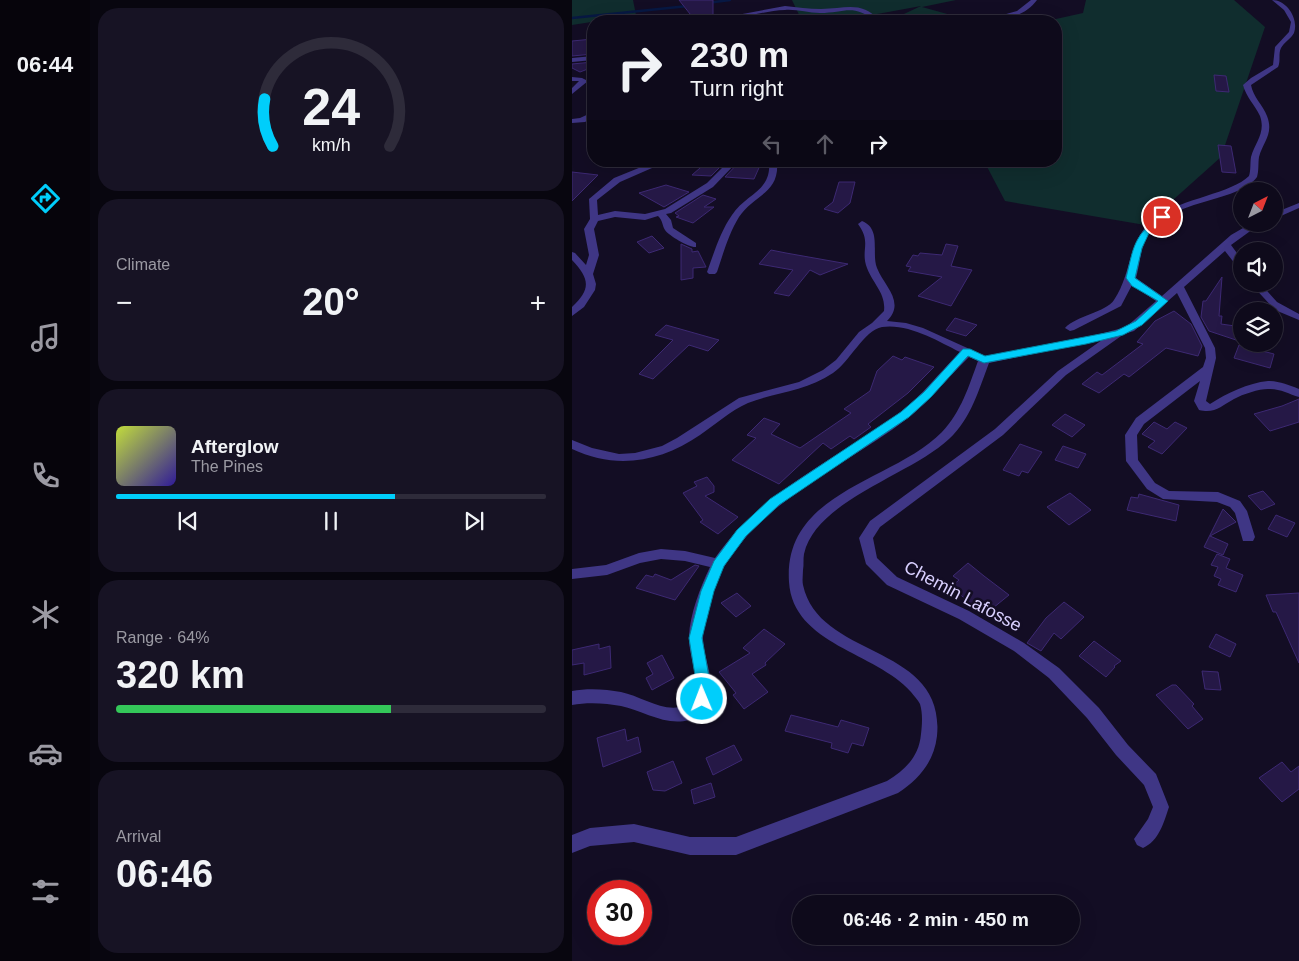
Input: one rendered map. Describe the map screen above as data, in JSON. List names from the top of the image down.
{
  "streets": {
    "street": ["Chemin Lafosse"]
  },
  "north": "top right",
  "page": {
    "tabs": "06:44",
    "turn": ["230 m", "Turn right"],
    "tile": [
      "Climate",
      ["Range · 64%", "320 km"],
      ["Arrival", "06:46"]
    ],
    "heat": ["−", "20°", "+"],
    "song": ["Afterglow", "The Pines"],
    "limit": "30",
    "trip": "06:46 · 2 min · 450 m",
    "gauge": ["24", "km/h"]
  }
}
